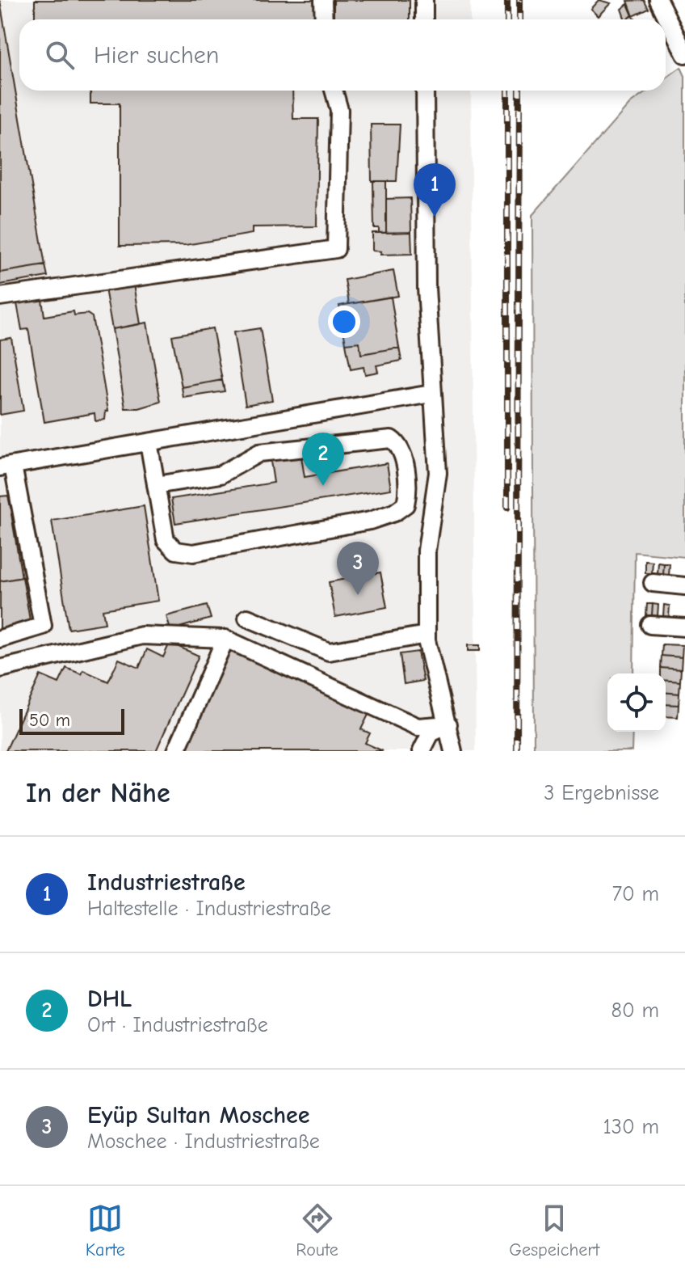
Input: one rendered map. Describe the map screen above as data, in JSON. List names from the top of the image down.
{
  "scale_bar": "50 m",
  "page": {
    "search": "Hier suchen",
    "pins": ["1", "2", "3"],
    "scale": "50 m",
    "heading": ["In der Nähe", "3 Ergebnisse"],
    "list": [
      {
        "mark": "1",
        "name": "Industriestraße",
        "note": "Haltestelle · Industriestraße",
        "value": "70 m"
      },
      {
        "mark": "2",
        "name": "DHL",
        "note": "Ort · Industriestraße",
        "value": "80 m"
      },
      {
        "mark": "3",
        "name": "Eyüp Sultan Moschee",
        "note": "Moschee · Industriestraße",
        "value": "130 m"
      }
    ],
    "nav": ["Karte", "Route", "Gespeichert"]
  }
}
